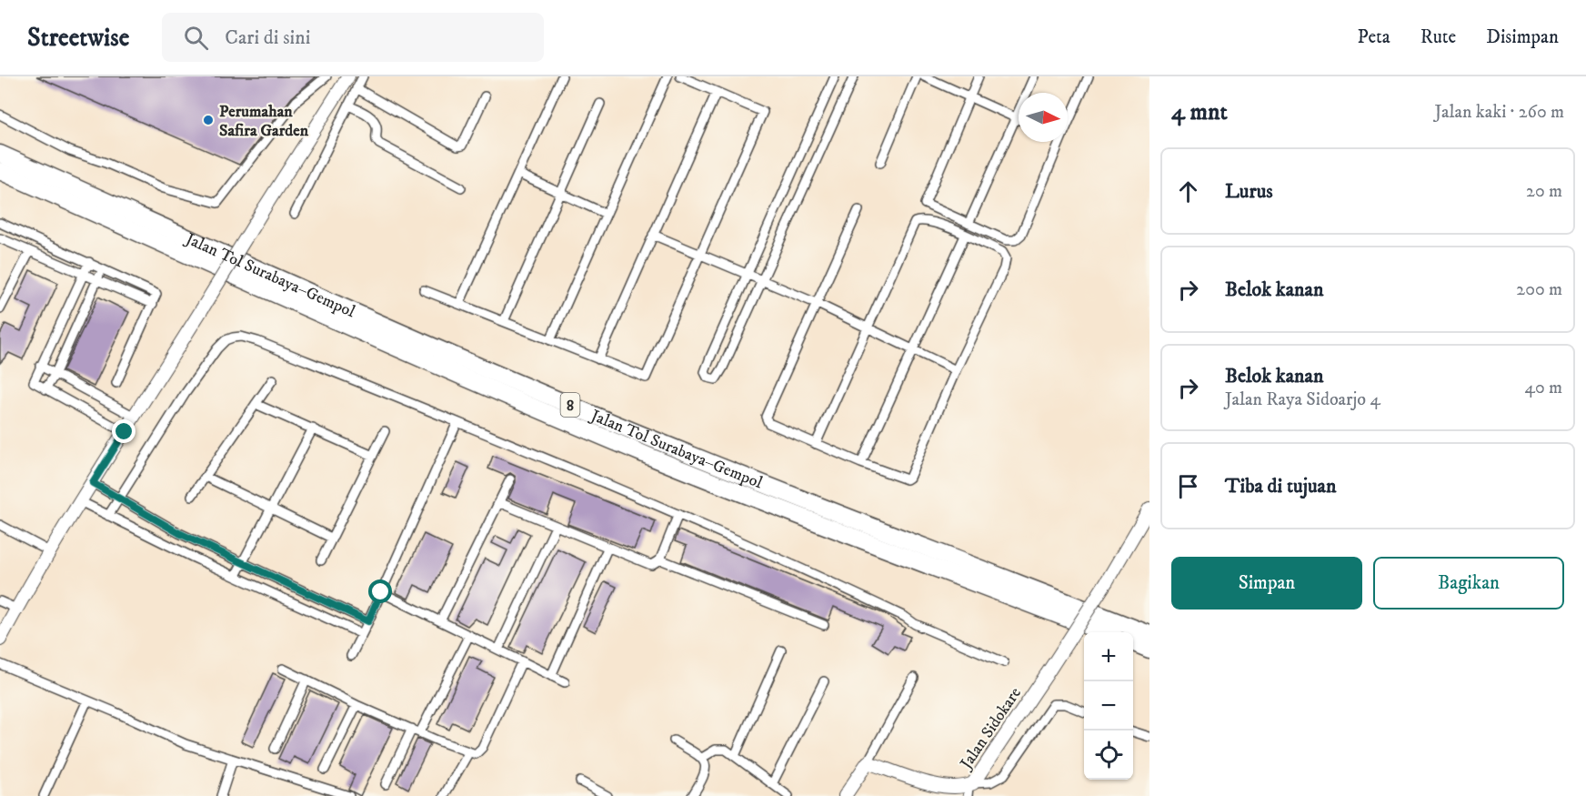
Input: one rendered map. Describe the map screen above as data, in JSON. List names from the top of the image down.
{
  "streets": {
    "highway": ["Jalan Tol Surabaya–Gempol", "8"],
    "street": ["Jalan Sidokare"]
  },
  "places": ["Perumahan Safira Garden"],
  "north": "right",
  "page": {
    "header": "Streetwise",
    "search": "Cari di sini",
    "nav": ["Peta", "Rute", "Disimpan"],
    "heading": ["4 mnt", "Jalan kaki · 260 m"],
    "list": [
      ["Lurus", "20 m"],
      ["Belok kanan", "200 m"],
      ["Belok kanan", "Jalan Raya Sidoarjo 4", "40 m"],
      "Tiba di tujuan"
    ],
    "buttons": ["Simpan", "Bagikan"],
    "map_buttons": ["+", "−"]
  }
}
